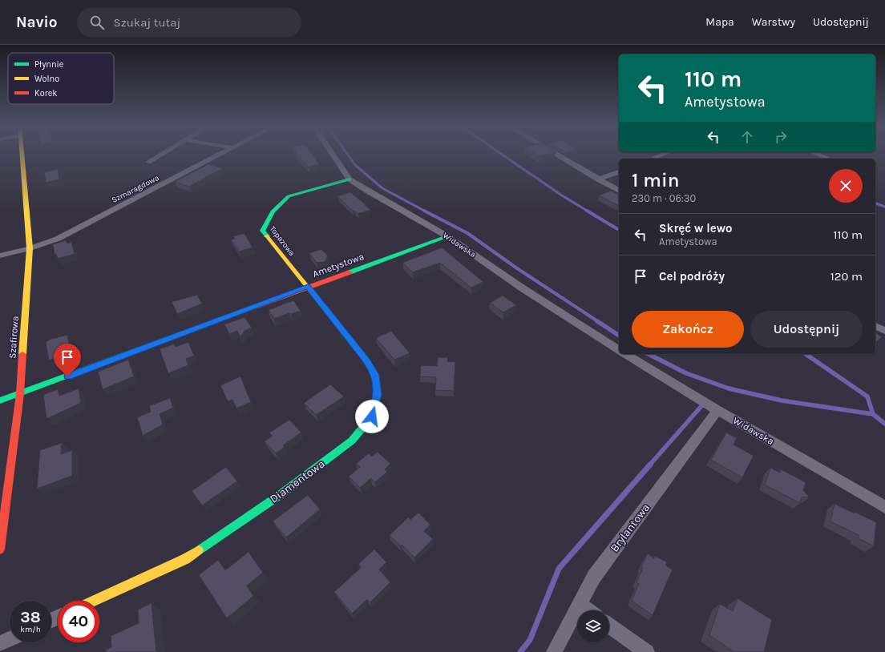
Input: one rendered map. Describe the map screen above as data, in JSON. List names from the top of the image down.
{
  "streets": {
    "street": [
      "Szmaragdowa",
      "Topazowa",
      "Widawska",
      "Ametystowa",
      "Szafirowa",
      "Diamentowa",
      "Brylantowa"
    ]
  },
  "crossings": [
    ["Szmaragdowa", "Szafirowa"],
    ["Topazowa", "Widawska"],
    ["Topazowa", "Ametystowa"],
    ["Topazowa", "Diamentowa"],
    ["Widawska", "Ametystowa"],
    ["Widawska", "Brylantowa"],
    ["Ametystowa", "Szafirowa"],
    ["Ametystowa", "Diamentowa"]
  ],
  "legend": ["Płynnie", "Wolno", "Korek"],
  "page": {
    "header": "Navio",
    "search": "Szukaj tutaj",
    "nav": ["Mapa", "Warstwy", "Udostępnij"],
    "turn": ["110 m", "Ametystowa"],
    "heading": ["1 min", "230 m · 06:30"],
    "list": [
      {
        "name": "Skręć w lewo",
        "note": "Ametystowa",
        "value": "110 m"
      },
      {
        "name": "Cel podróży",
        "value": "120 m"
      }
    ],
    "buttons": ["Zakończ", "Udostępnij"],
    "speed": "38 km/h",
    "limit": "40"
  }
}
